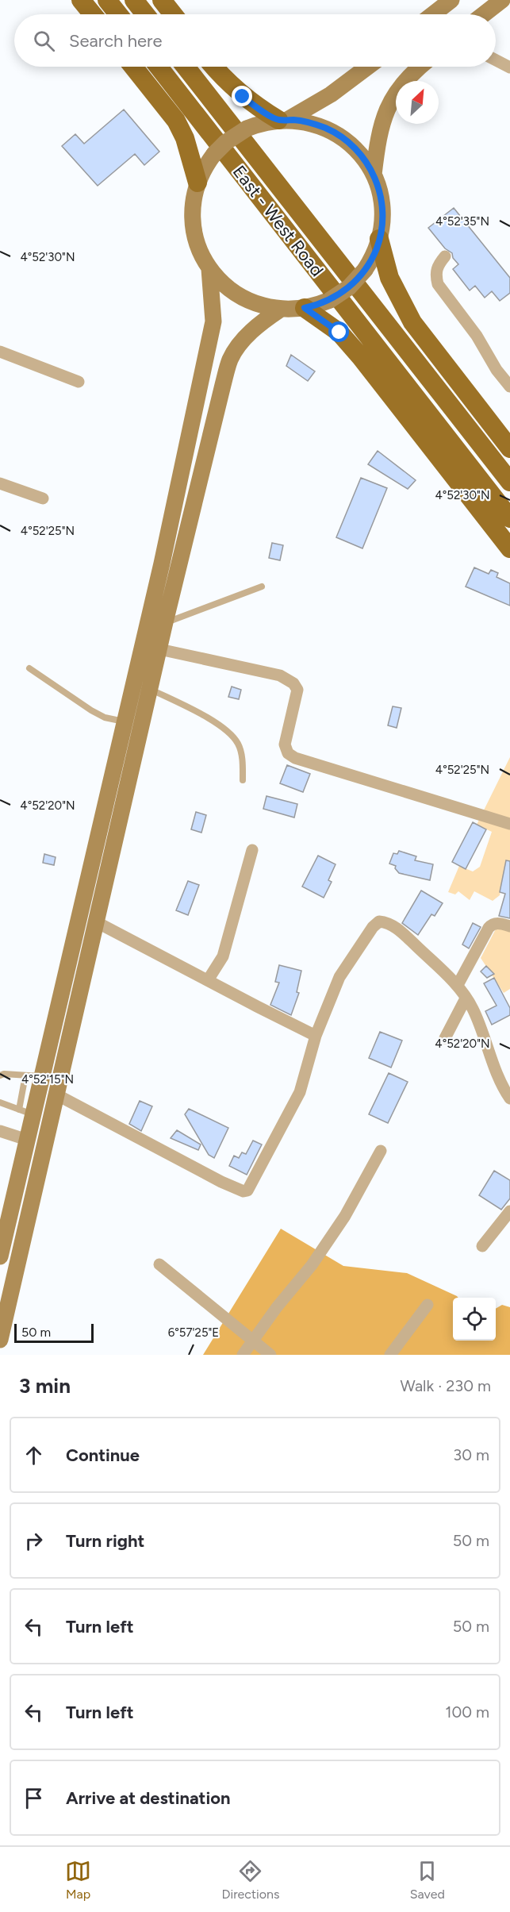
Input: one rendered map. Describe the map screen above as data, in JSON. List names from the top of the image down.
{
  "streets": {
    "main road": ["East - West Road"]
  },
  "scale_bar": "50 m",
  "north": "top right",
  "page": {
    "search": "Search here",
    "scale": "50 m",
    "heading": ["3 min", "Walk · 230 m"],
    "list": [
      ["Continue", "30 m"],
      ["Turn right", "50 m"],
      ["Turn left", "50 m"],
      ["Turn left", "100 m"],
      "Arrive at destination"
    ],
    "nav": ["Map", "Directions", "Saved"]
  },
  "coordinates": [
    "4°52'35\"N",
    "4°52'30\"N",
    "4°52'25\"N",
    "4°52'20\"N",
    "4°52'15\"N",
    "6°57'25\"E"
  ]
}
